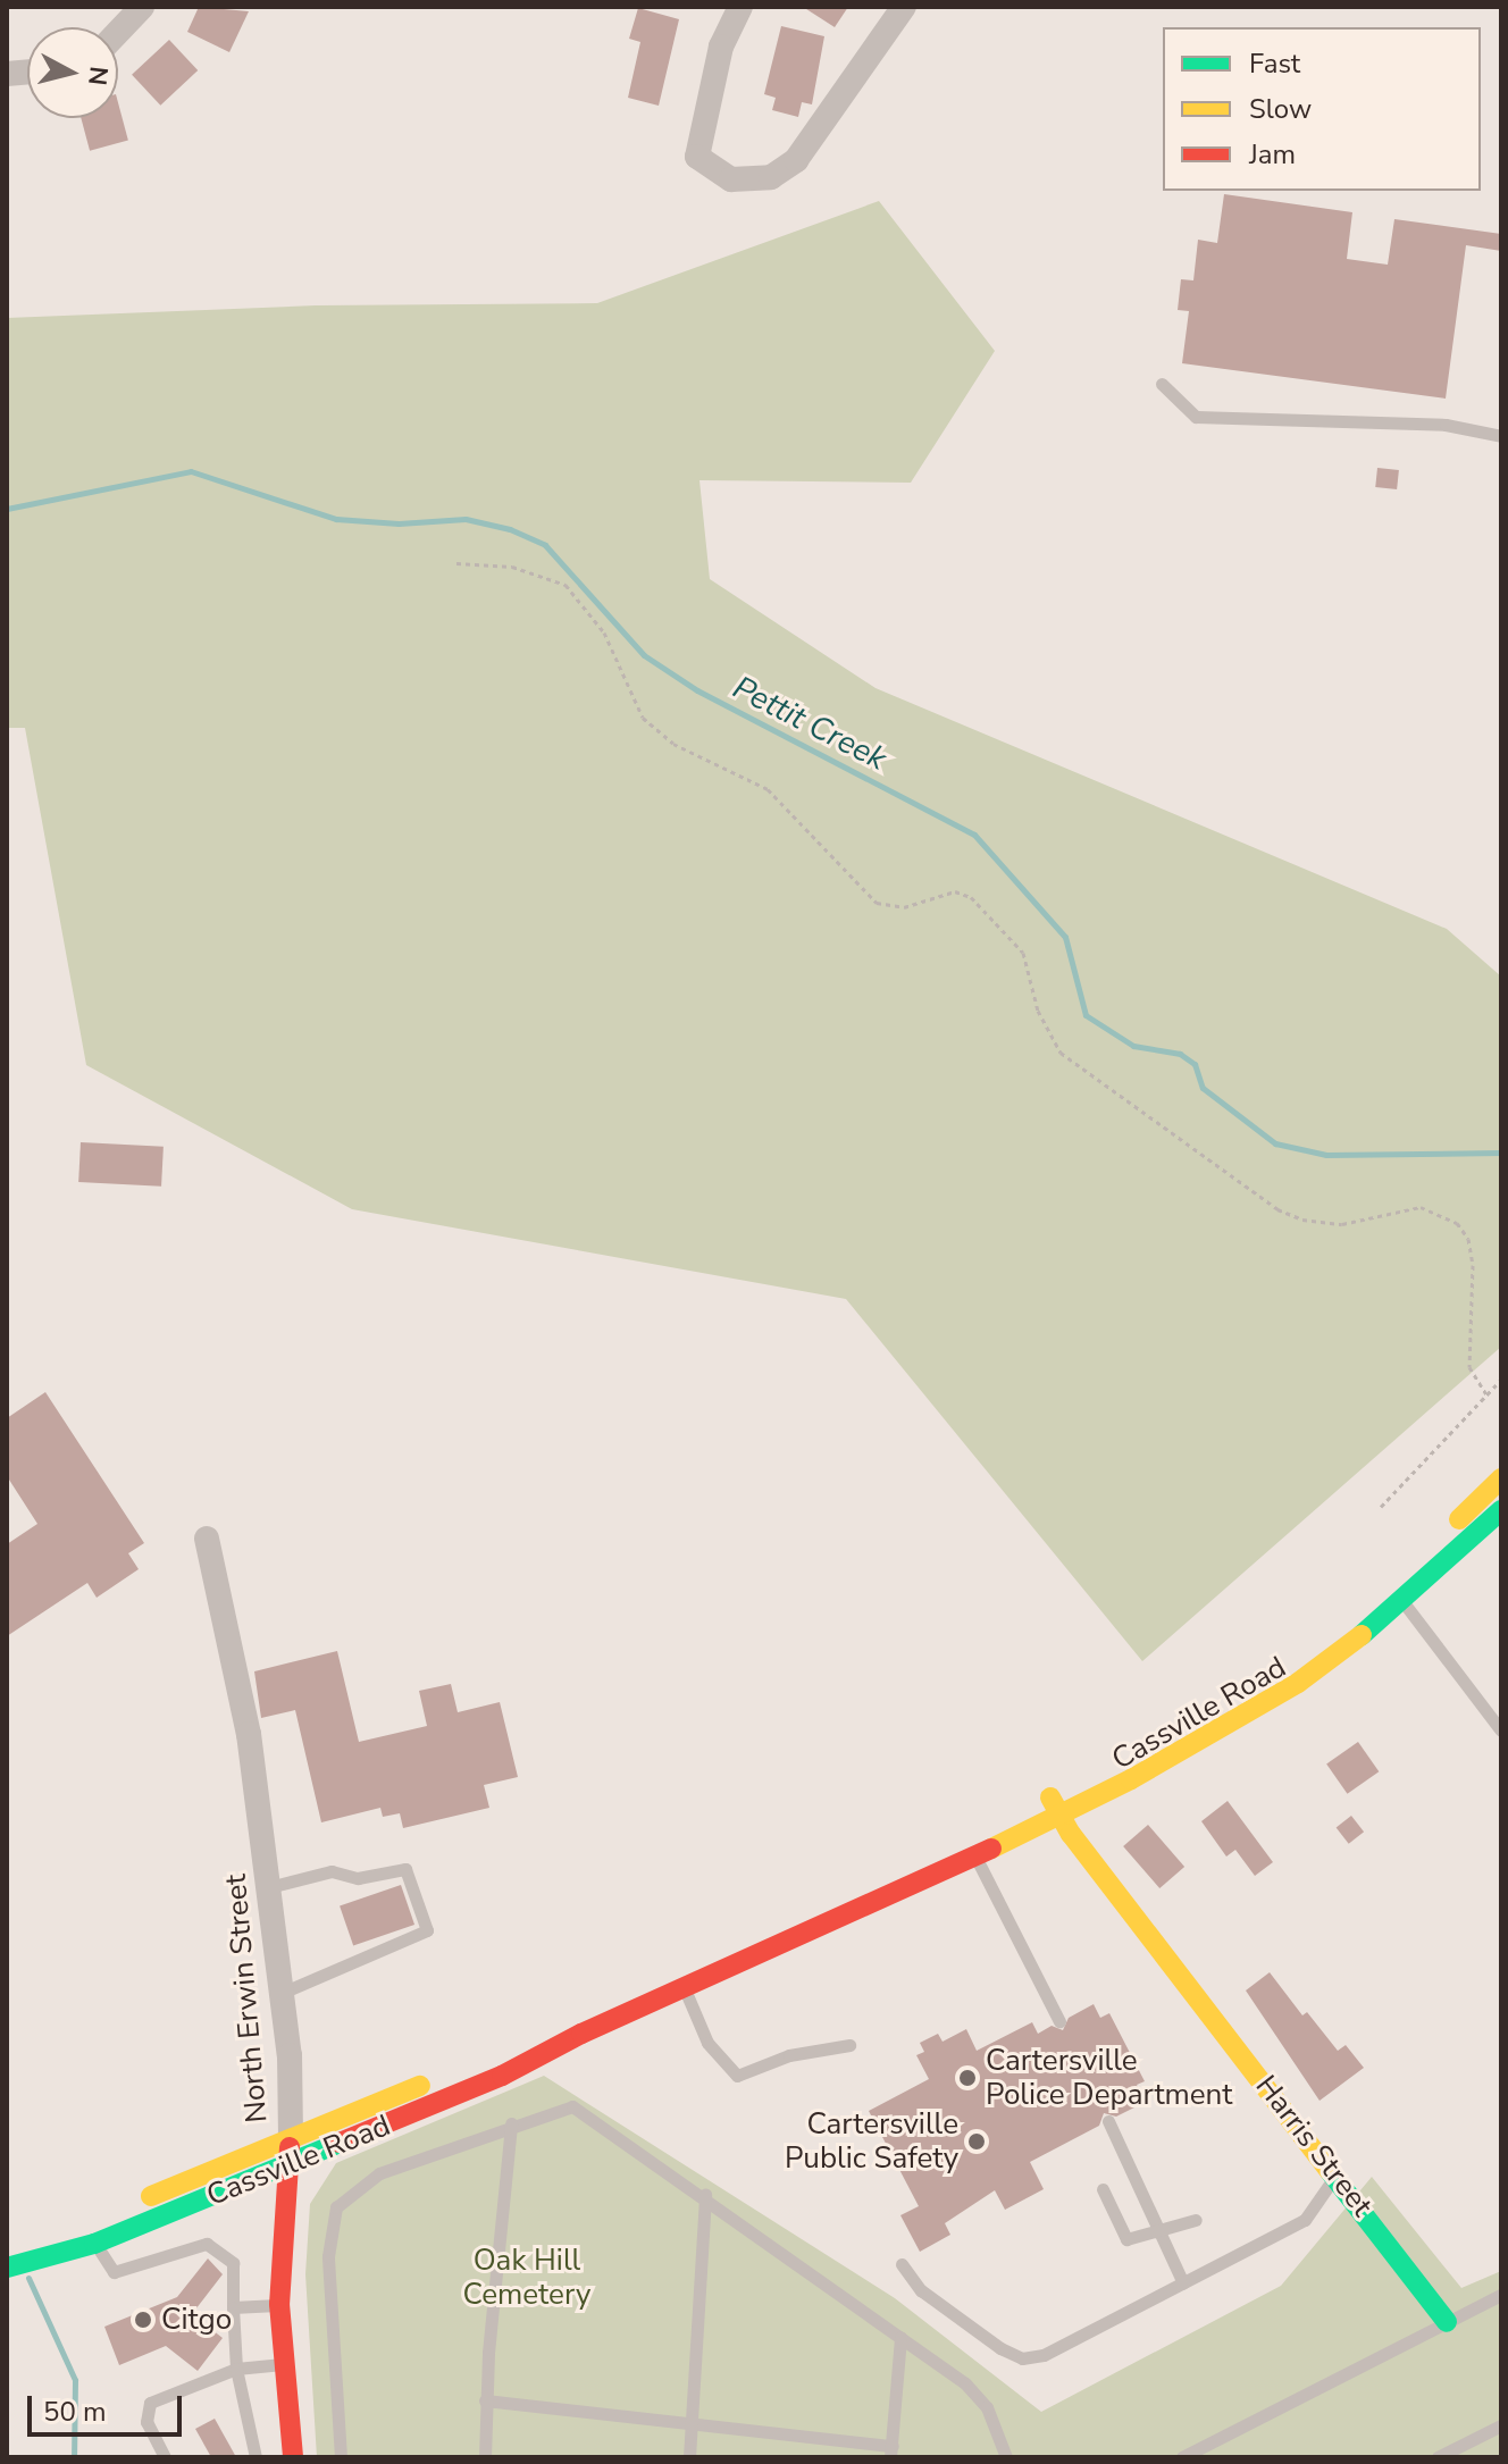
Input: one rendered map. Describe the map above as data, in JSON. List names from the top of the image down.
{
  "streets": {
    "main road": ["Cassville Road", "North Erwin Street", "Harris Street"]
  },
  "crossings": [
    ["Cassville Road", "North Erwin Street"],
    ["Cassville Road", "Harris Street"]
  ],
  "water": ["Pettit Creek"],
  "parks": ["Oak Hill Cemetery"],
  "places": ["Cartersville Police Department", "Cartersville Public Safety", "Citgo"],
  "legend": ["Fast", "Slow", "Jam"],
  "scale_bar": "50 m",
  "north": "right"
}
